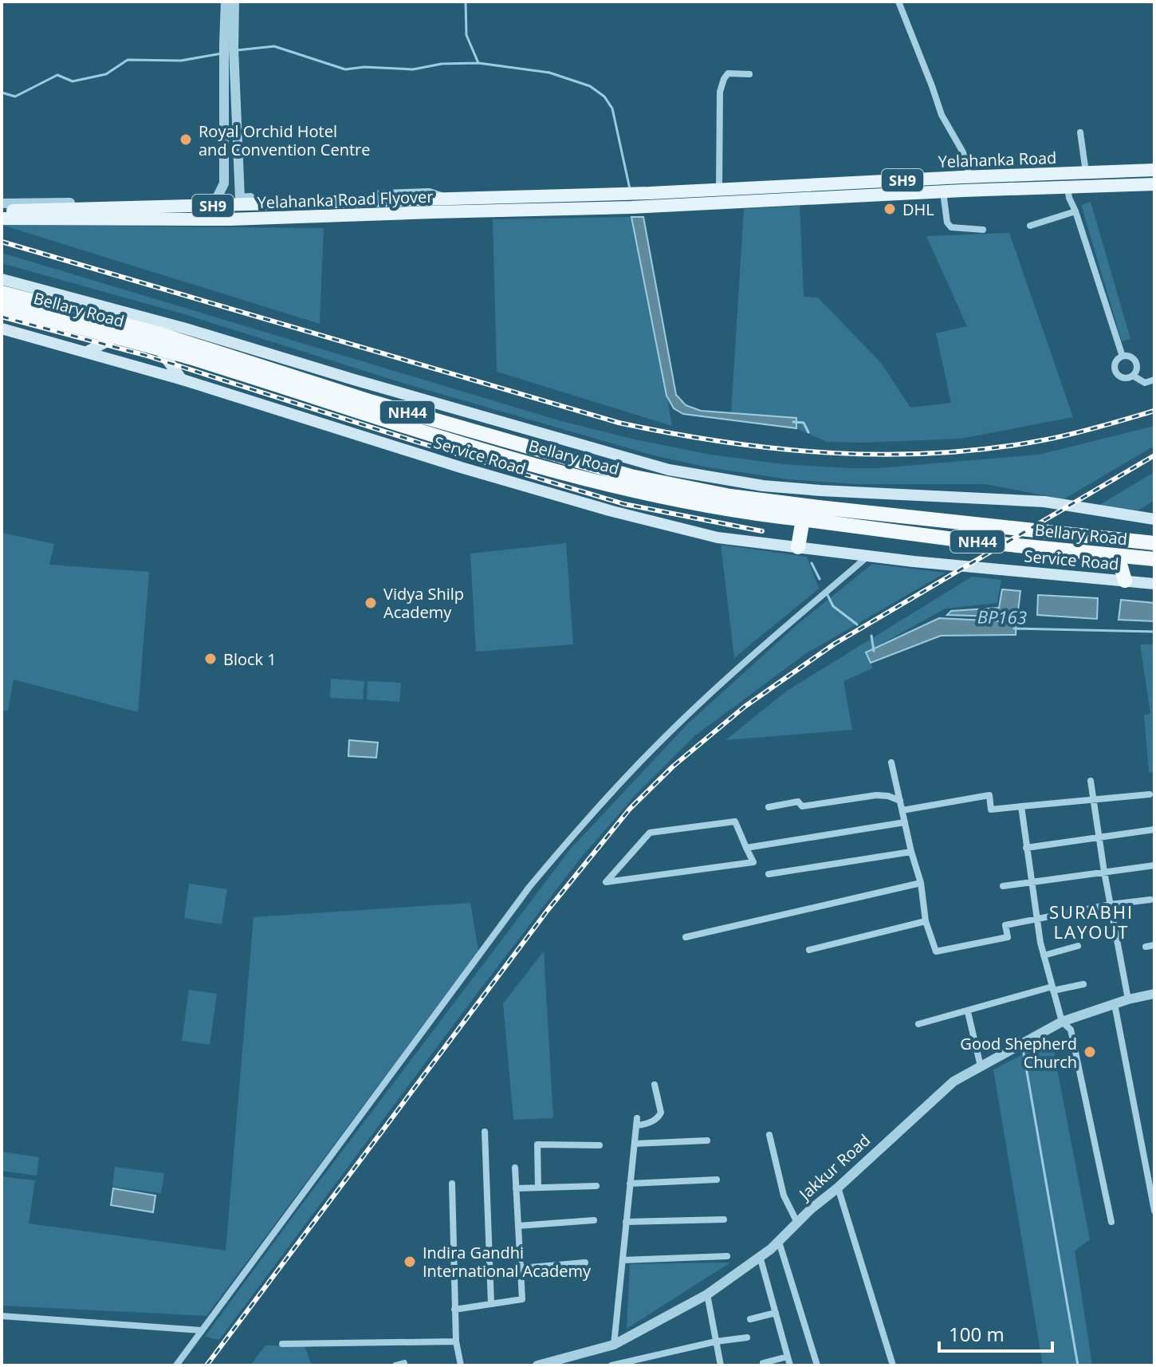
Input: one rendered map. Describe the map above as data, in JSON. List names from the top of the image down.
{
  "streets": {
    "highway": ["Bellary Road", "NH44"],
    "main road": [
      "Yelahanka Road",
      "SH9",
      "Yelahanka Road Flyover",
      "Service Road"
    ],
    "street": ["Jakkur Road"]
  },
  "crossings": [
    ["Yelahanka Road", "SH9"],
    ["SH9", "Yelahanka Road Flyover"]
  ],
  "districts": ["SURABHI LAYOUT"],
  "water": ["BP163"],
  "places": [
    "Royal Orchid Hotel and Convention Centre",
    "DHL",
    "Vidya Shilp Academy",
    "Block 1",
    "Good Shepherd Church",
    "Indira Gandhi International Academy"
  ],
  "scale_bar": "100 m"
}
